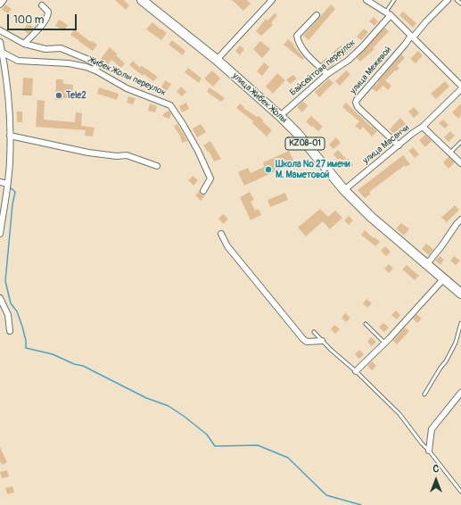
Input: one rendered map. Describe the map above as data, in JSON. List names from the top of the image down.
{
  "streets": {
    "main road": ["улица Жибек Жолы", "KZ08-01"],
    "street": [
      "Байсейтова переулок",
      "улица Межевой",
      "Жибек Жолы переулок",
      "улица Масанчи"
    ]
  },
  "crossings": [
    ["Байсейтова переулок", "улица Жибек Жолы"],
    ["улица Межевой", "улица Масанчи"],
    ["улица Жибек Жолы", "улица Масанчи"]
  ],
  "places": ["Tele2", "Школа № 27 имени М. Маметовой"],
  "scale_bar": "100 m",
  "north": "top"
}
